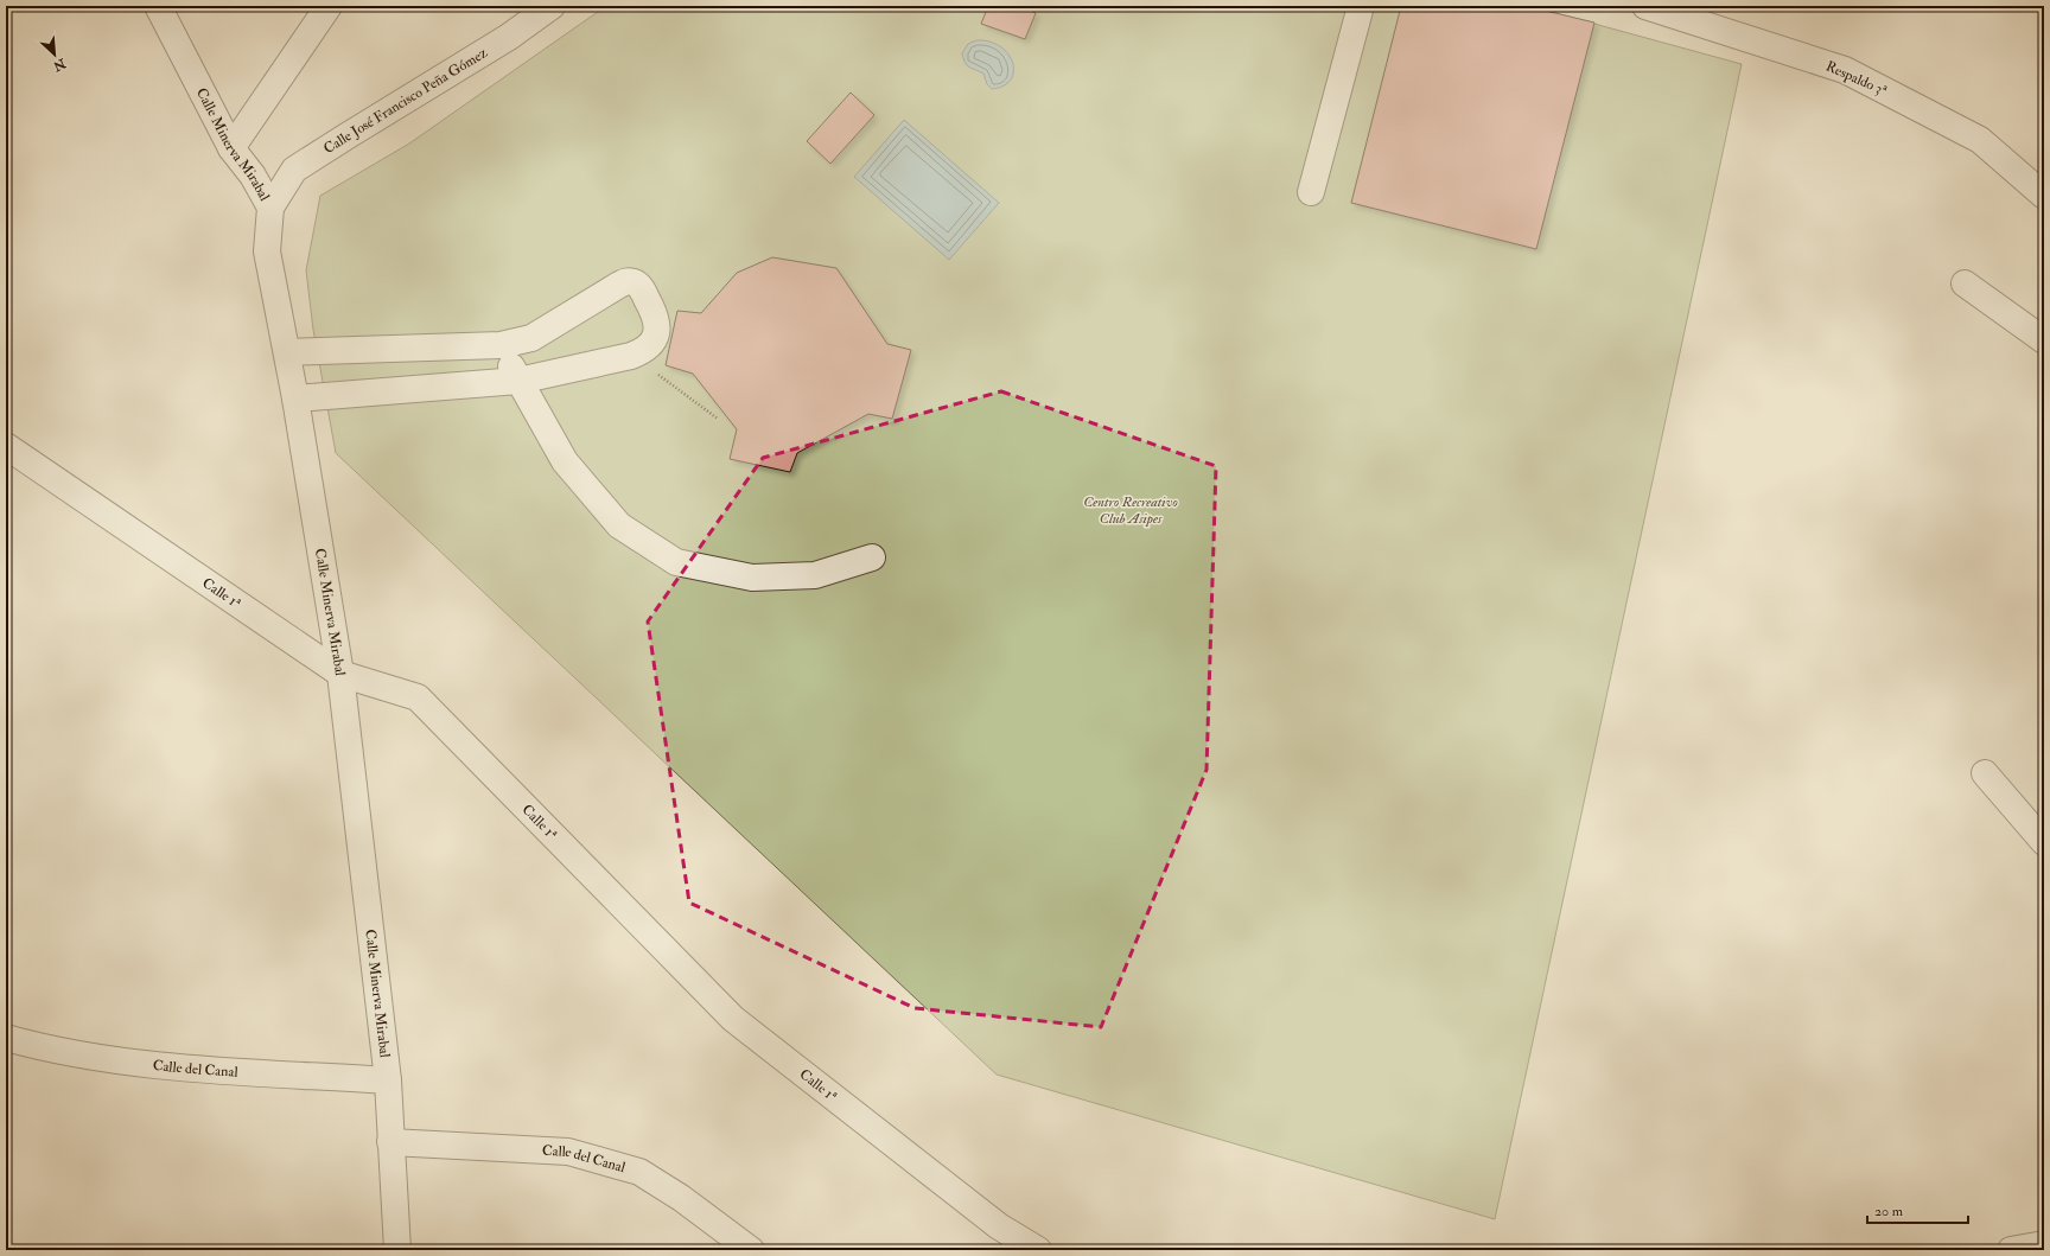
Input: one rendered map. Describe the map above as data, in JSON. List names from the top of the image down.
{
  "streets": {
    "street": [
      "Respaldo 3ª",
      "Calle José Francisco Peña Gómez",
      "Calle Minerva Mirabal",
      "Calle 1ª",
      "Calle del Canal"
    ]
  },
  "crossings": [
    ["Calle José Francisco Peña Gómez", "Calle Minerva Mirabal"],
    ["Calle Minerva Mirabal", "Calle 1ª"],
    ["Calle Minerva Mirabal", "Calle del Canal"]
  ],
  "parks": ["Centro Recreativo Club Asipes"],
  "scale_bar": "20 m",
  "north": "bottom right"
}
